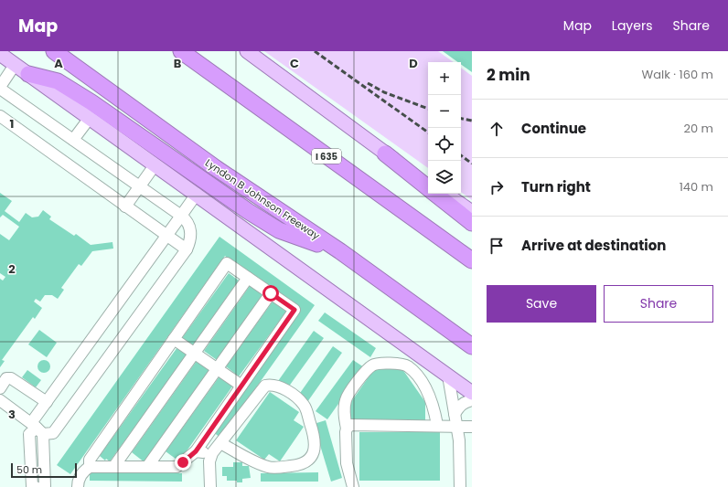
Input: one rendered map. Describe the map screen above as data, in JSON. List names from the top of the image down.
{
  "streets": {
    "highway": ["I 635", "Lyndon B Johnson Freeway"]
  },
  "scale_bar": "50 m",
  "page": {
    "header": "Map",
    "nav": ["Map", "Layers", "Share"],
    "heading": ["2 min", "Walk · 160 m"],
    "map_buttons": ["+", "−"],
    "list": [
      ["Continue", "20 m"],
      ["Turn right", "140 m"],
      "Arrive at destination"
    ],
    "buttons": ["Save", "Share"],
    "scale": "50 m"
  },
  "grid": {
    "columns": [
      "A",
      "B",
      "C",
      "D"
    ],
    "rows": ["1", "2", "3"]
  }
}
